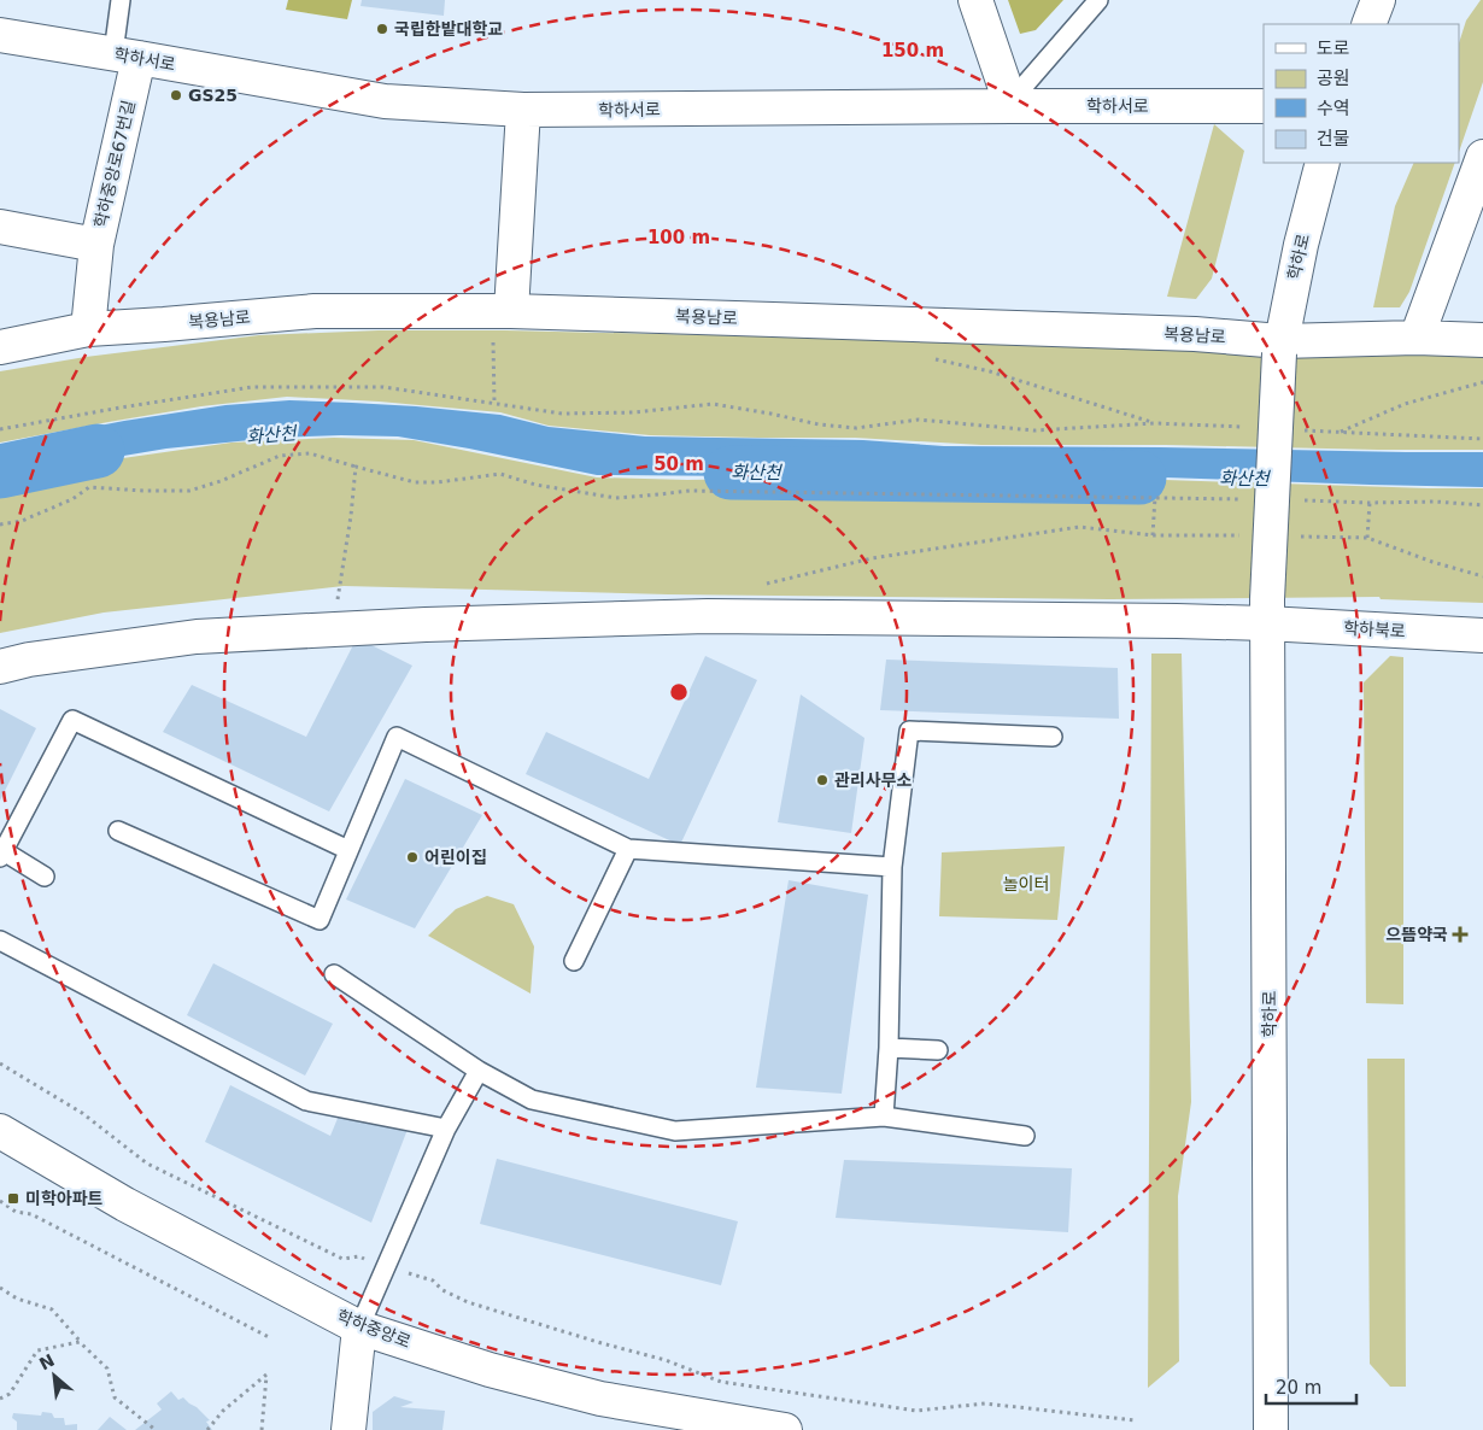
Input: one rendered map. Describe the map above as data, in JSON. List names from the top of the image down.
{
  "streets": {
    "street": [
      "학하서로",
      "학하중앙로67번길",
      "학하로",
      "복용남로",
      "학하북로",
      "학하중앙로"
    ]
  },
  "crossings": [
    ["학하서로", "학하중앙로67번길"],
    ["학하로", "복용남로"],
    ["학하로", "학하북로"]
  ],
  "water": ["화산천"],
  "parks": ["놀이터"],
  "places": {
    "other": [
      "국립한밭대학교",
      "GS25",
      "관리사무소",
      "어린이집"
    ],
    "health": ["으뜸약국"],
    "transit": ["미학아파트"]
  },
  "legend": [
    "도로",
    "공원",
    "수역",
    "건물"
  ],
  "scale_bar": "20 m",
  "north": "top left",
  "rings": ["150 m", "100 m", "50 m"]
}
